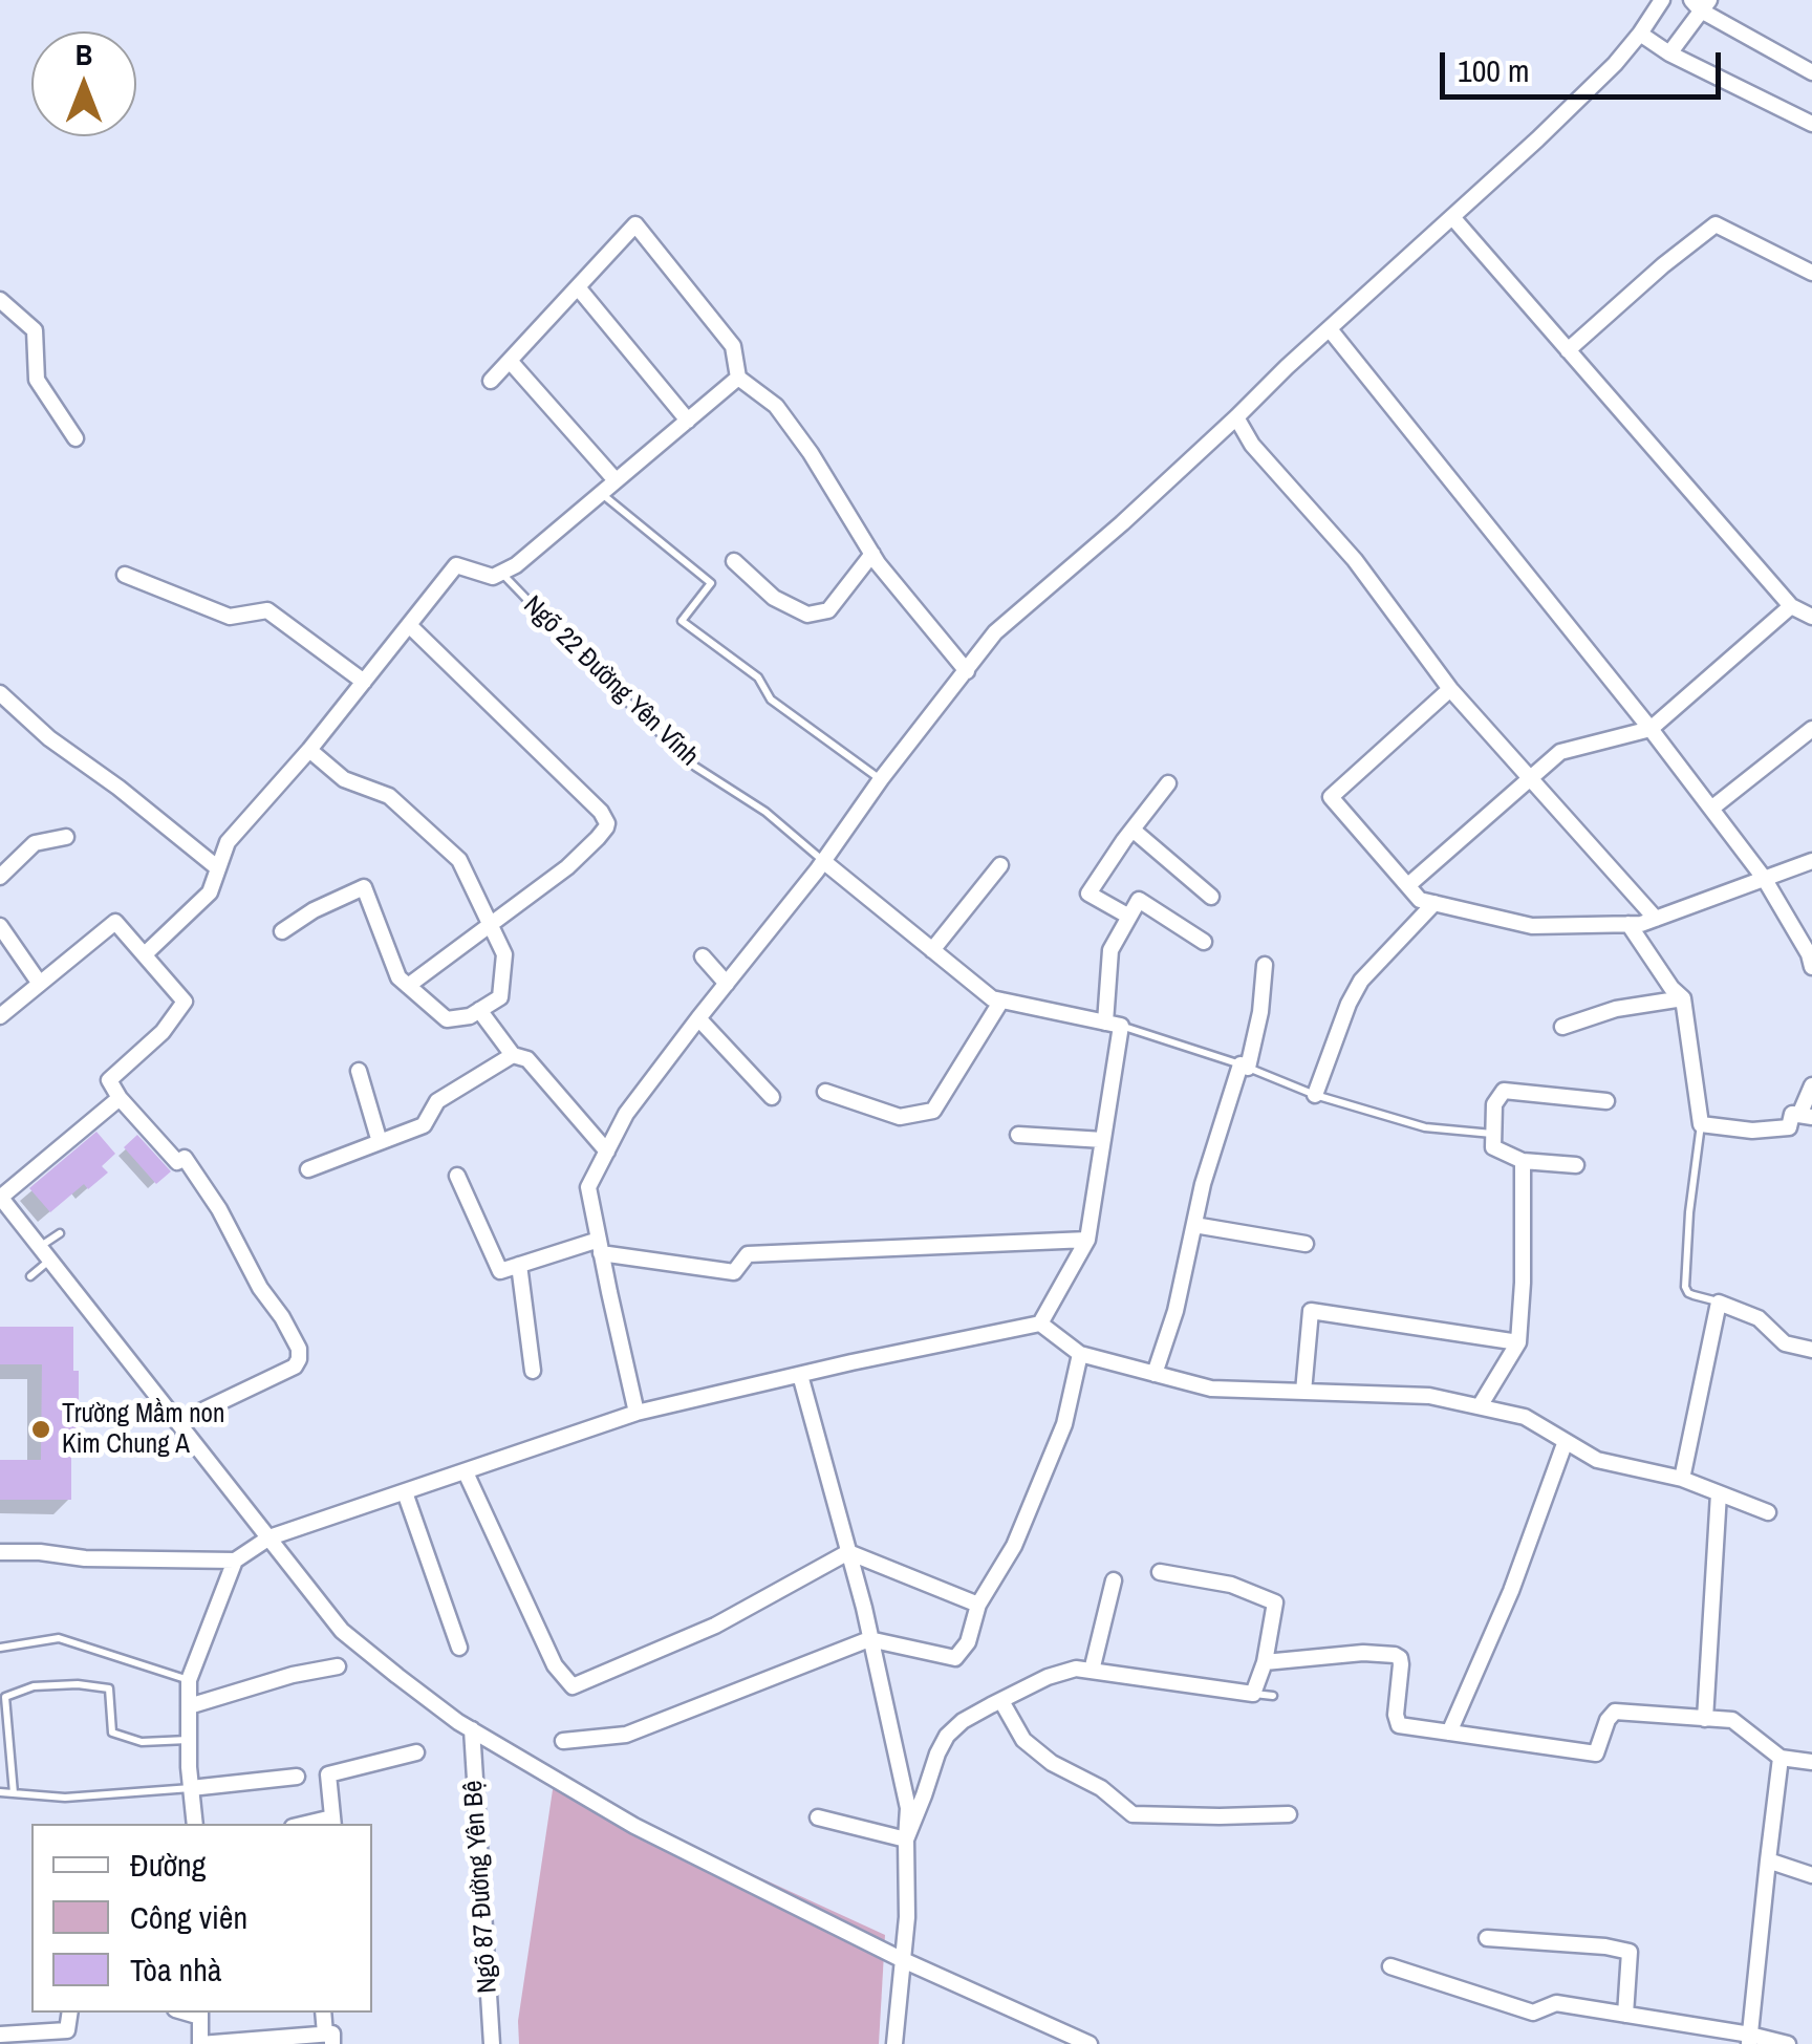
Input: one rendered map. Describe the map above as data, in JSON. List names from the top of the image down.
{
  "streets": {
    "street": ["Ngõ 87 Đường Yên Bệ"],
    "lane": ["Ngõ 22 Đường Yên Vĩnh"]
  },
  "places": ["Trường Mầm non Kim Chung A"],
  "legend": ["Đường", "Công viên", "Tòa nhà"],
  "scale_bar": "100 m",
  "north": "top"
}
